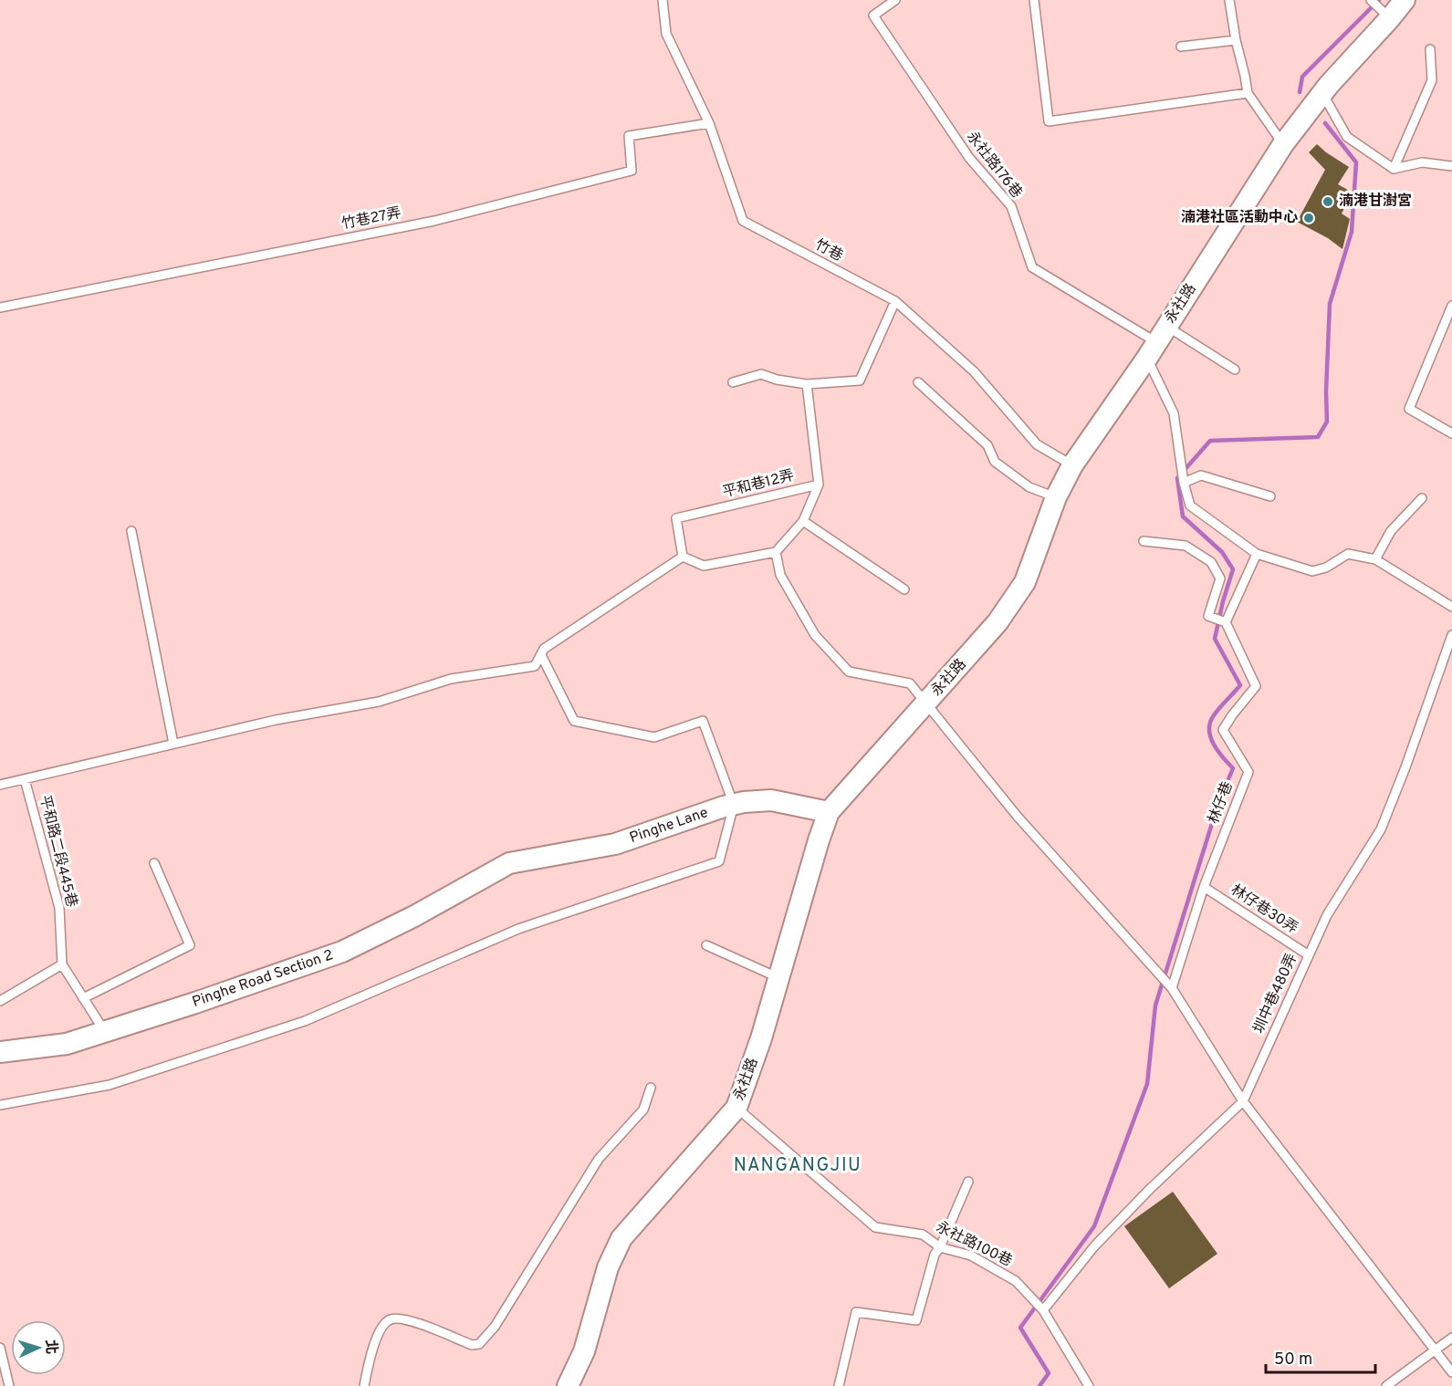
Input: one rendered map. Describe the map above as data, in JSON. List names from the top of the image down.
{
  "streets": {
    "street": ["永社路", "Pinghe Lane", "Pinghe Road Section 2"],
    "lane": [
      "永社路176巷",
      "竹巷27弄",
      "竹巷",
      "平和巷12弄",
      "林仔巷",
      "平和路二段445巷",
      "林仔巷30弄",
      "圳中巷480弄",
      "永社路100巷"
    ]
  },
  "crossings": [
    ["永社路176巷", "永社路"],
    ["竹巷27弄", "竹巷"],
    ["竹巷", "永社路"],
    ["永社路", "Pinghe Lane"],
    ["永社路", "永社路100巷"],
    ["林仔巷", "林仔巷30弄"],
    ["Pinghe Lane", "Pinghe Road Section 2"],
    ["平和路二段445巷", "Pinghe Road Section 2"],
    ["林仔巷30弄", "圳中巷480弄"],
    ["圳中巷480弄", "永社路100巷"]
  ],
  "districts": ["NANGANGJIU"],
  "places": ["湳港甘澍宮", "湳港社區活動中心"],
  "scale_bar": "50 m",
  "north": "right"
}
